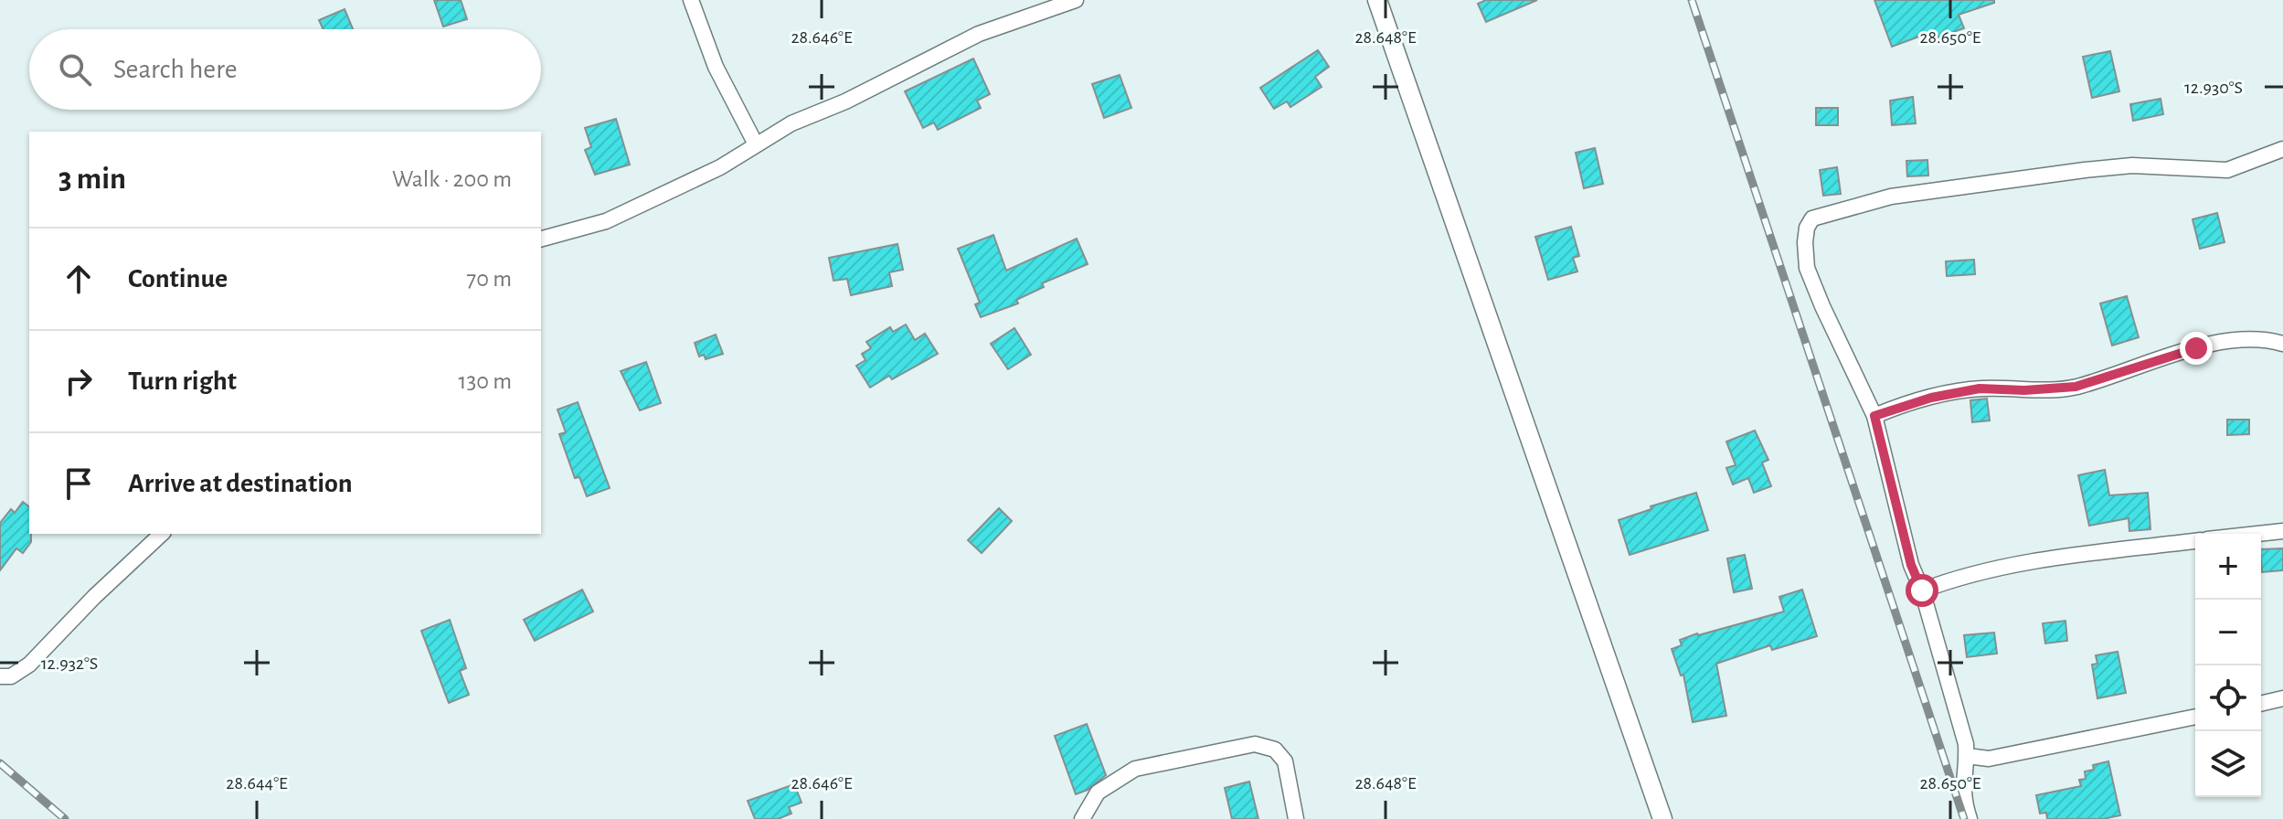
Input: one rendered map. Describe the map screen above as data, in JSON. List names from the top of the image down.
{
  "page": {
    "search": "Search here",
    "heading": ["3 min", "Walk · 200 m"],
    "list": [
      ["Continue", "70 m"],
      ["Turn right", "130 m"],
      "Arrive at destination"
    ],
    "map_buttons": ["+", "−"]
  },
  "coordinates": [
    "28.646°E",
    "28.648°E",
    "28.650°E",
    "12.930°S",
    "12.932°S",
    "28.644°E"
  ]
}
